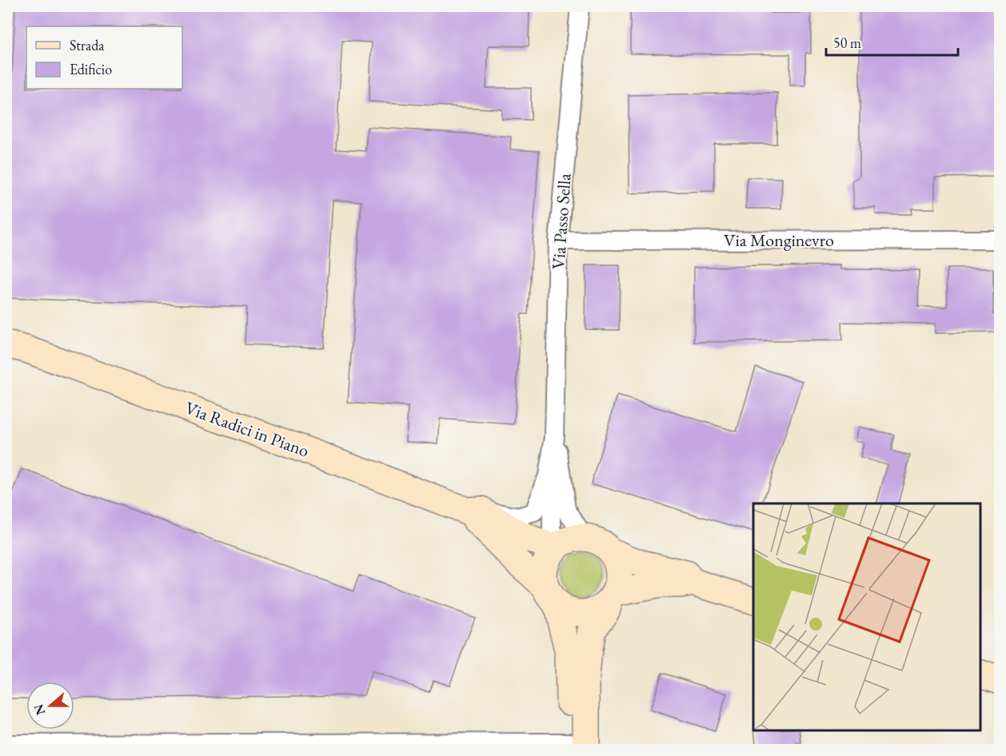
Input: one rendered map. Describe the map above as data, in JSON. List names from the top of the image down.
{
  "streets": {
    "street": ["Via Passo Sella", "Via Monginevro", "Via Radici in Piano"]
  },
  "crossings": [
    ["Via Passo Sella", "Via Monginevro"],
    ["Via Passo Sella", "Via Radici in Piano"]
  ],
  "legend": ["Strada", "Edificio"],
  "scale_bar": "50 m",
  "north": "left"
}
